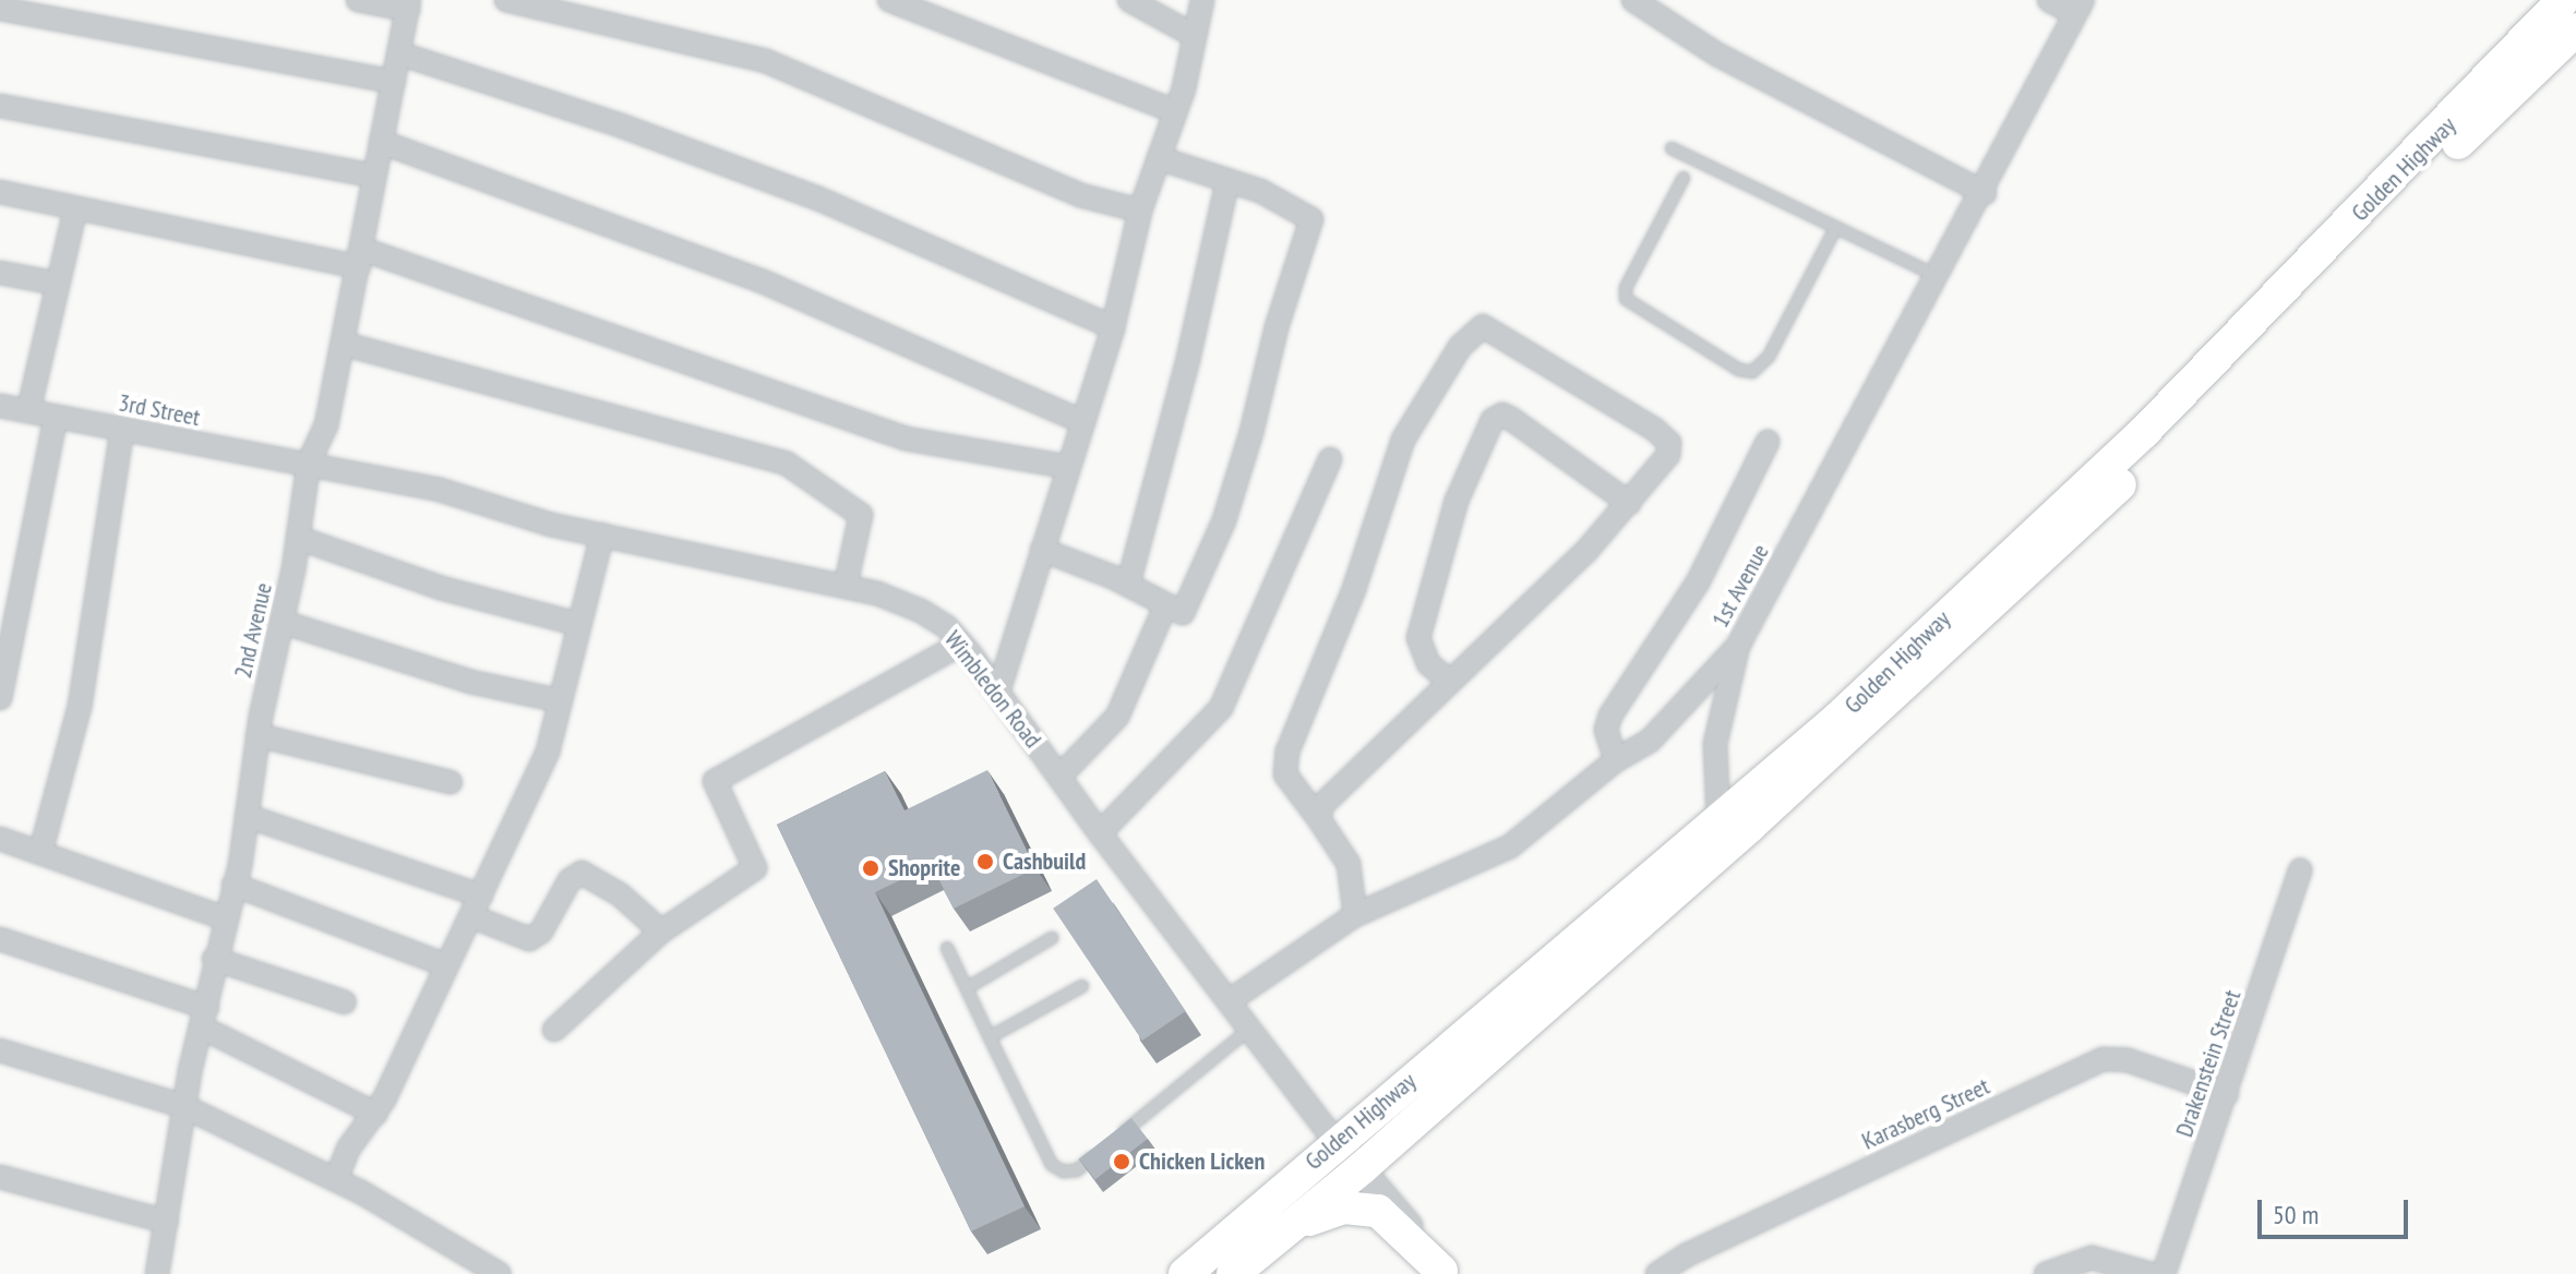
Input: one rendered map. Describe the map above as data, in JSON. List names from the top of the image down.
{
  "streets": {
    "main road": ["Golden Highway"],
    "street": [
      "3rd Street",
      "1st Avenue",
      "2nd Avenue",
      "Wimbledon Road",
      "Drakenstein Street",
      "Karasberg Street"
    ]
  },
  "crossings": [
    ["Golden Highway", "Wimbledon Road"],
    ["3rd Street", "2nd Avenue"],
    ["3rd Street", "Wimbledon Road"],
    ["1st Avenue", "Wimbledon Road"],
    ["2nd Avenue", "Wimbledon Road"],
    ["Drakenstein Street", "Karasberg Street"]
  ],
  "places": ["Cashbuild", "Shoprite", "Chicken Licken"],
  "scale_bar": "50 m"
}
